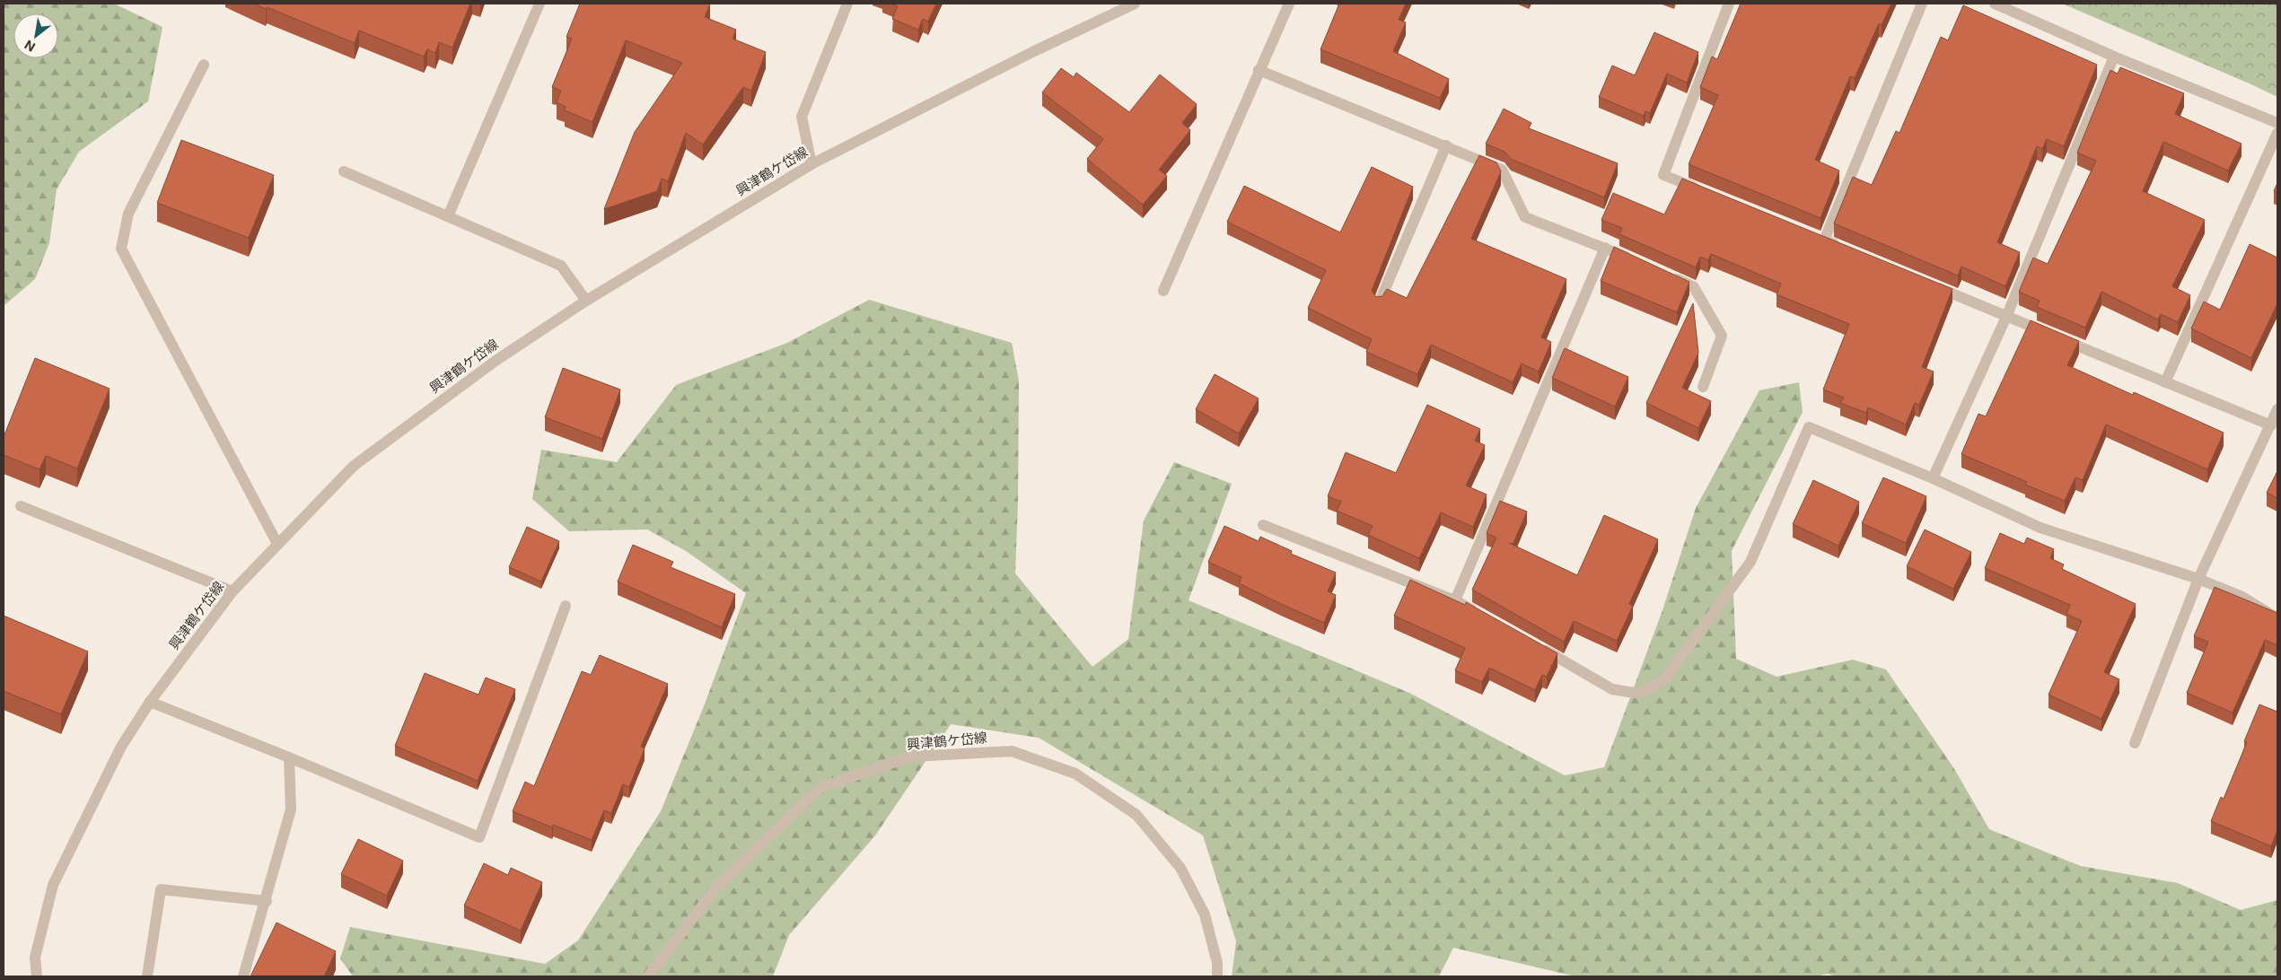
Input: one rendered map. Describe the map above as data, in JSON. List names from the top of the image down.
{
  "streets": {
    "street": ["興津鶴ケ岱線"]
  },
  "north": "bottom left"
}
